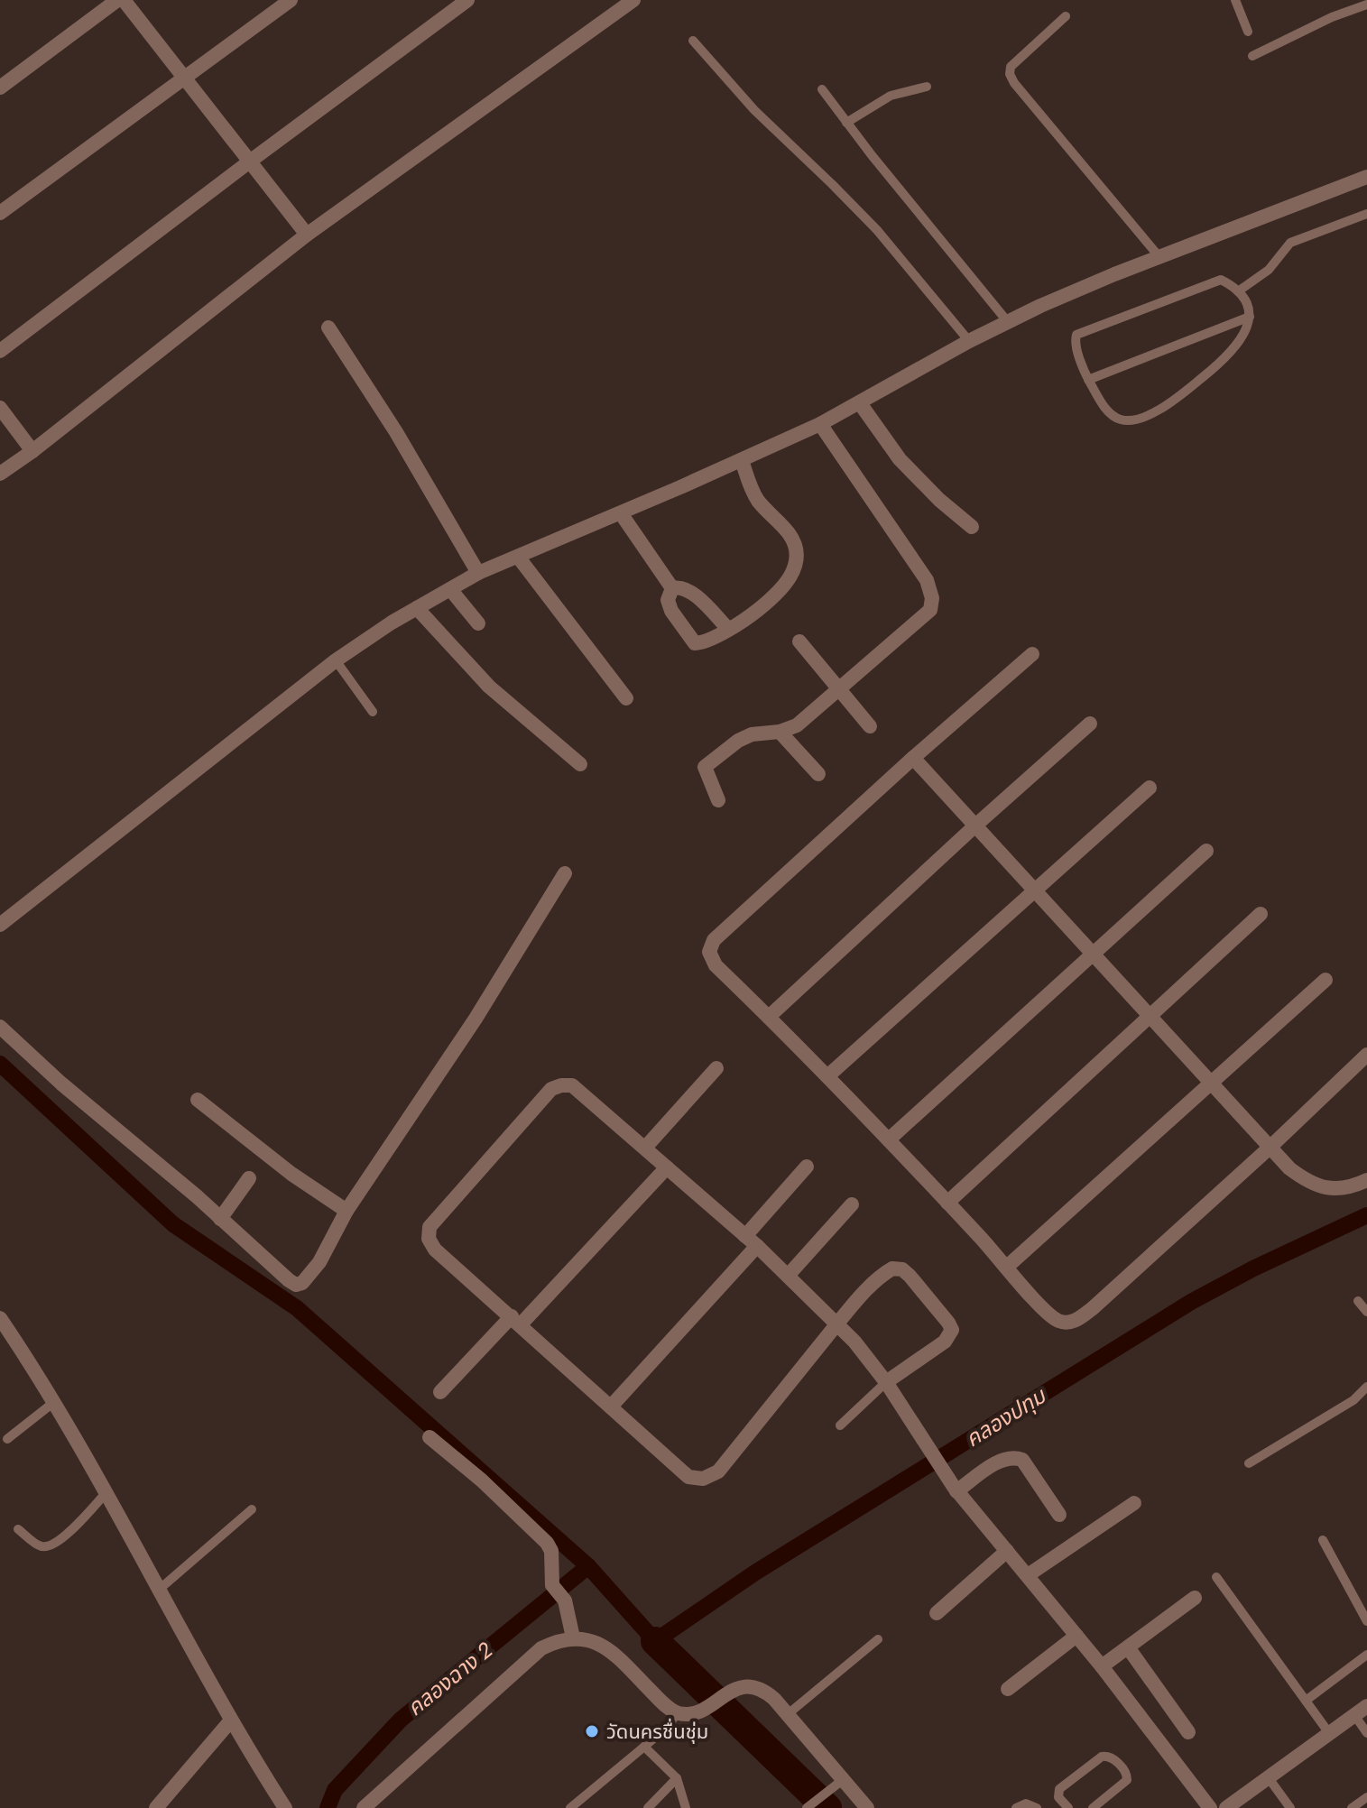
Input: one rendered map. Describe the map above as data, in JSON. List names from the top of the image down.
{
  "water": ["คลองปทุม", "คลองฉาง 2"],
  "places": ["วัดนครชื่นชุ่ม"]
}
